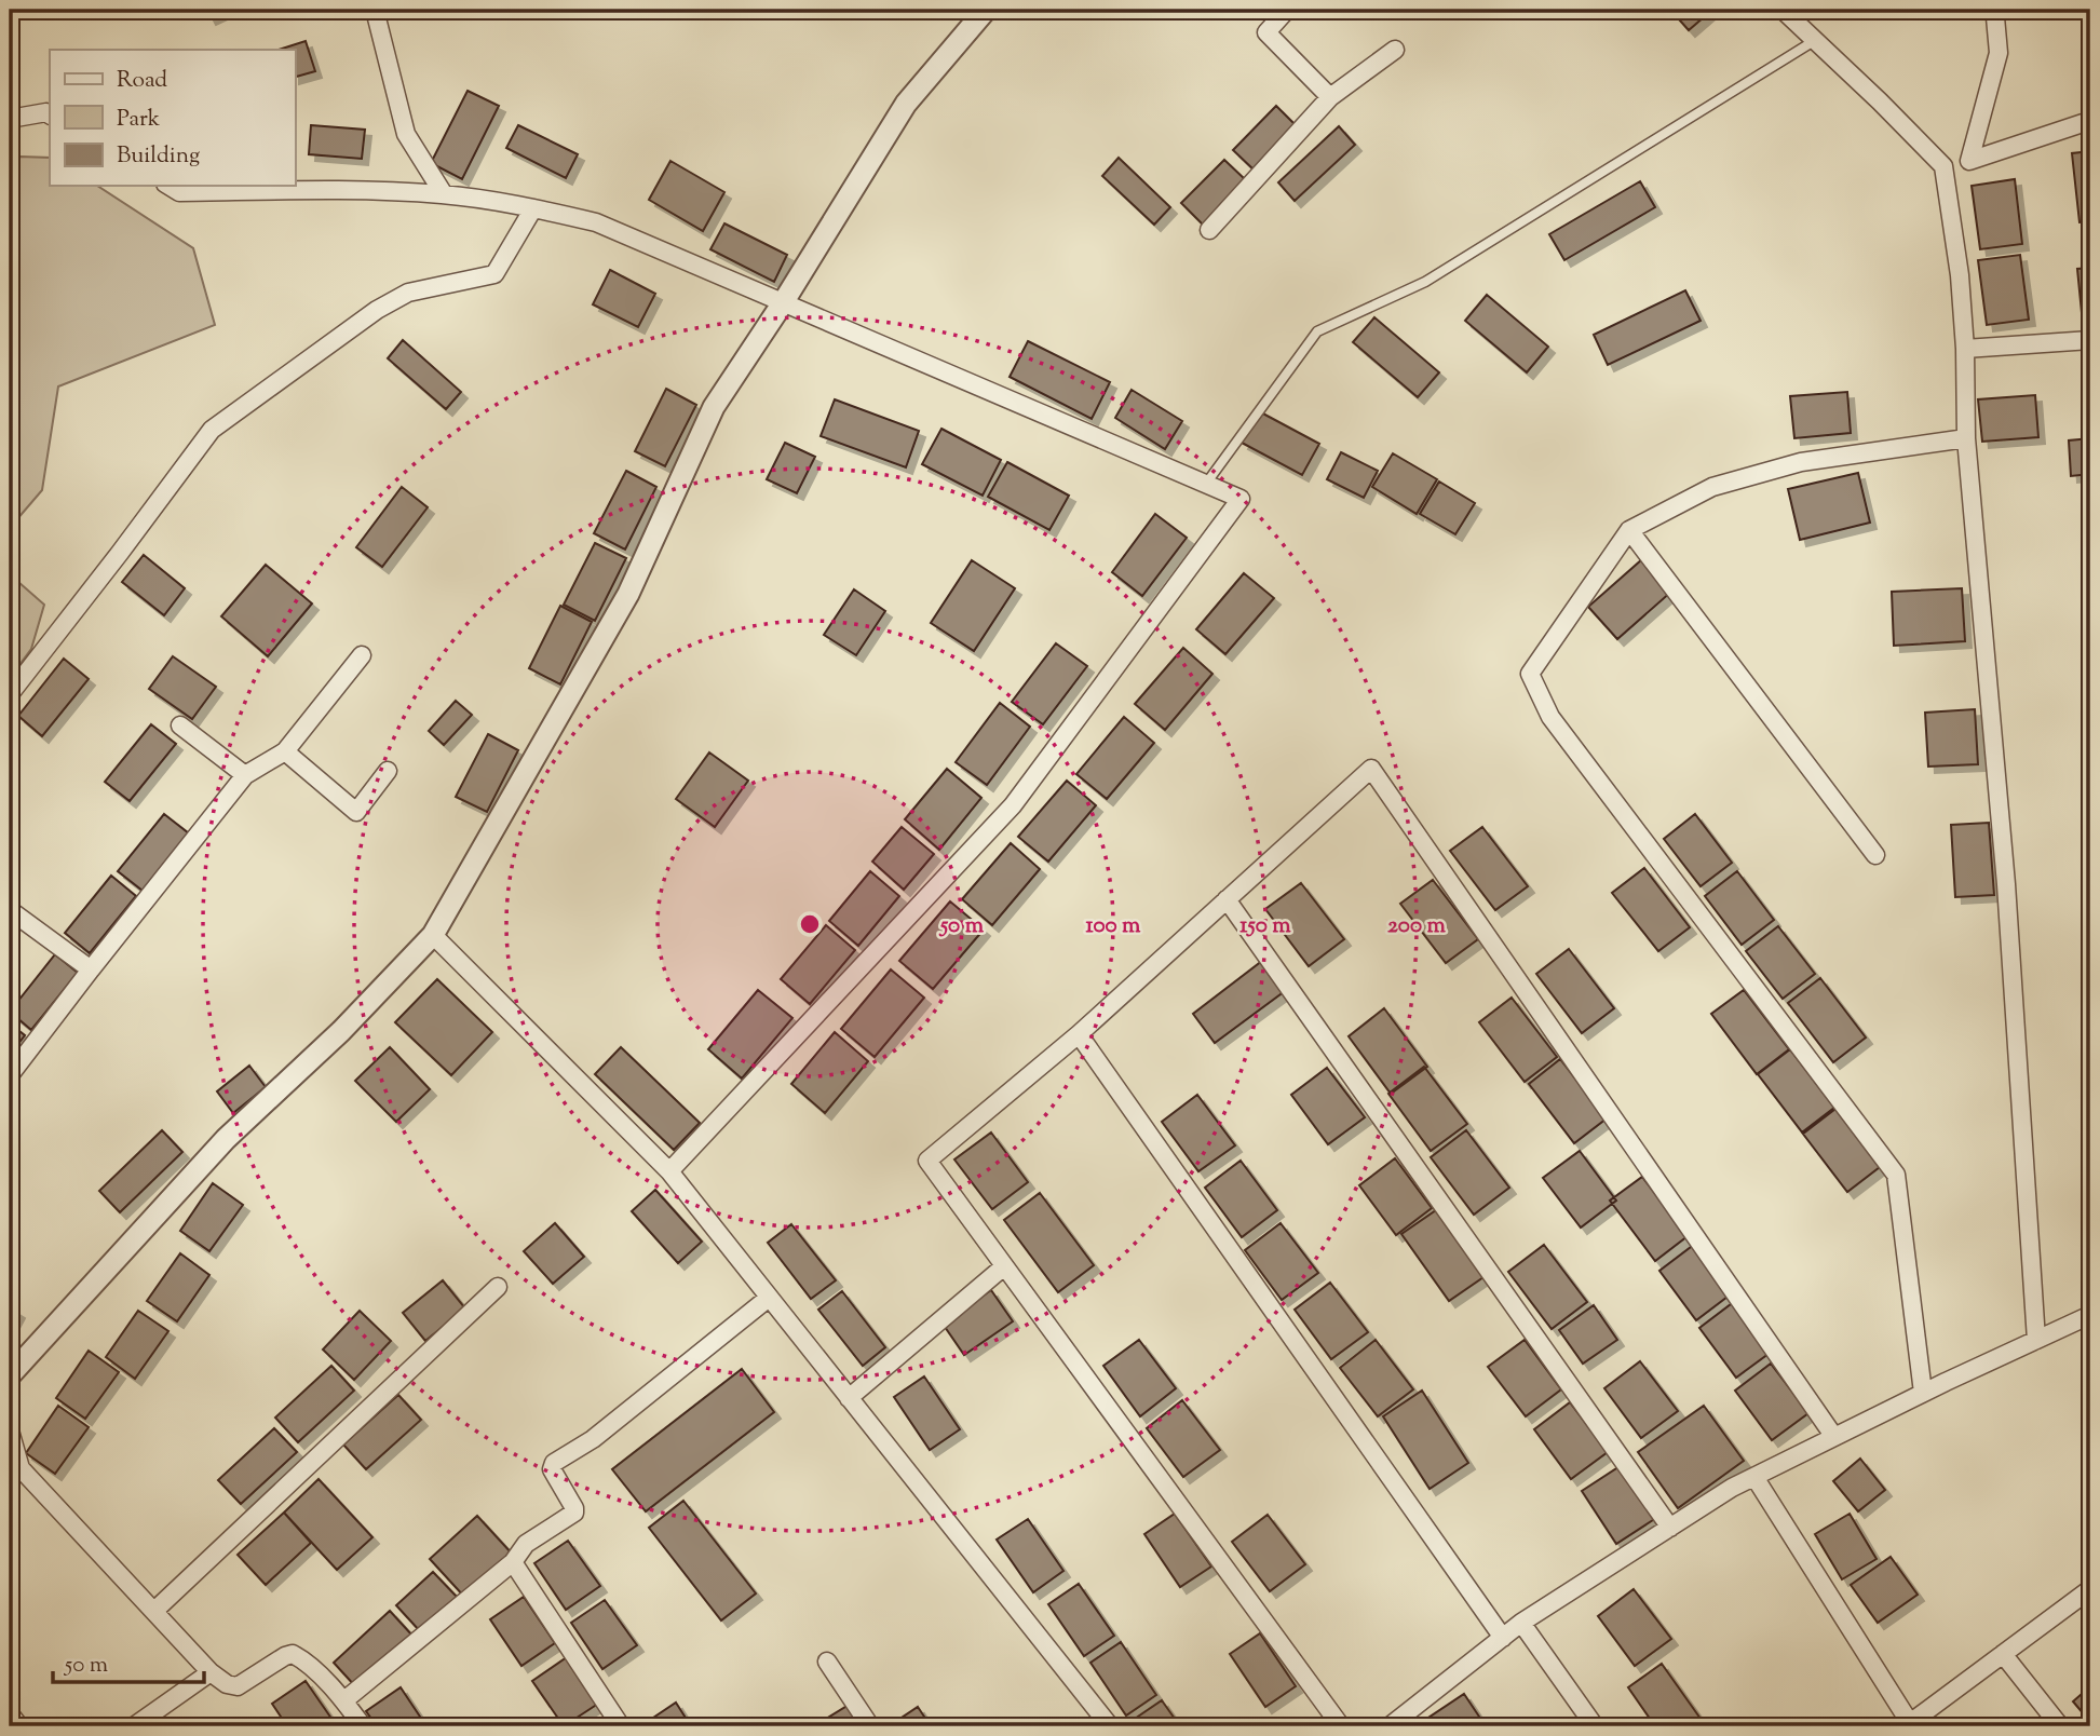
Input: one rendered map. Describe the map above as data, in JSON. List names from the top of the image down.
{
  "legend": ["Road", "Park", "Building"],
  "scale_bar": "50 m",
  "rings": [
    "50 m",
    "100 m",
    "150 m",
    "200 m"
  ]
}
